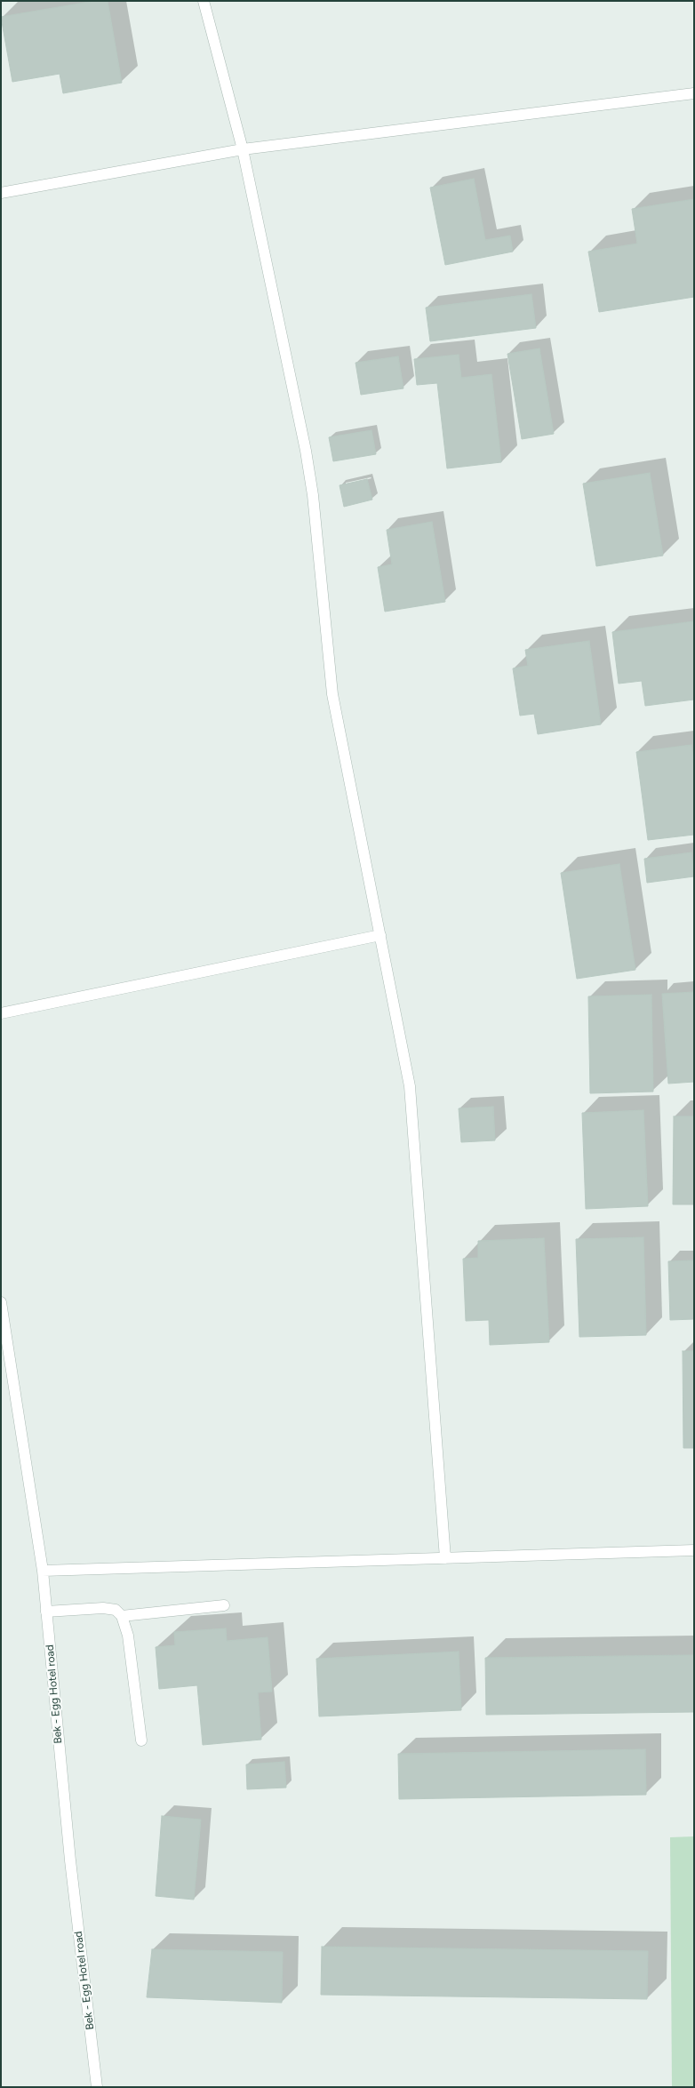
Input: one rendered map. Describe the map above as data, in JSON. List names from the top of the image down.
{
  "streets": {
    "street": ["Bek - Egg Hotel road"]
  }
}
